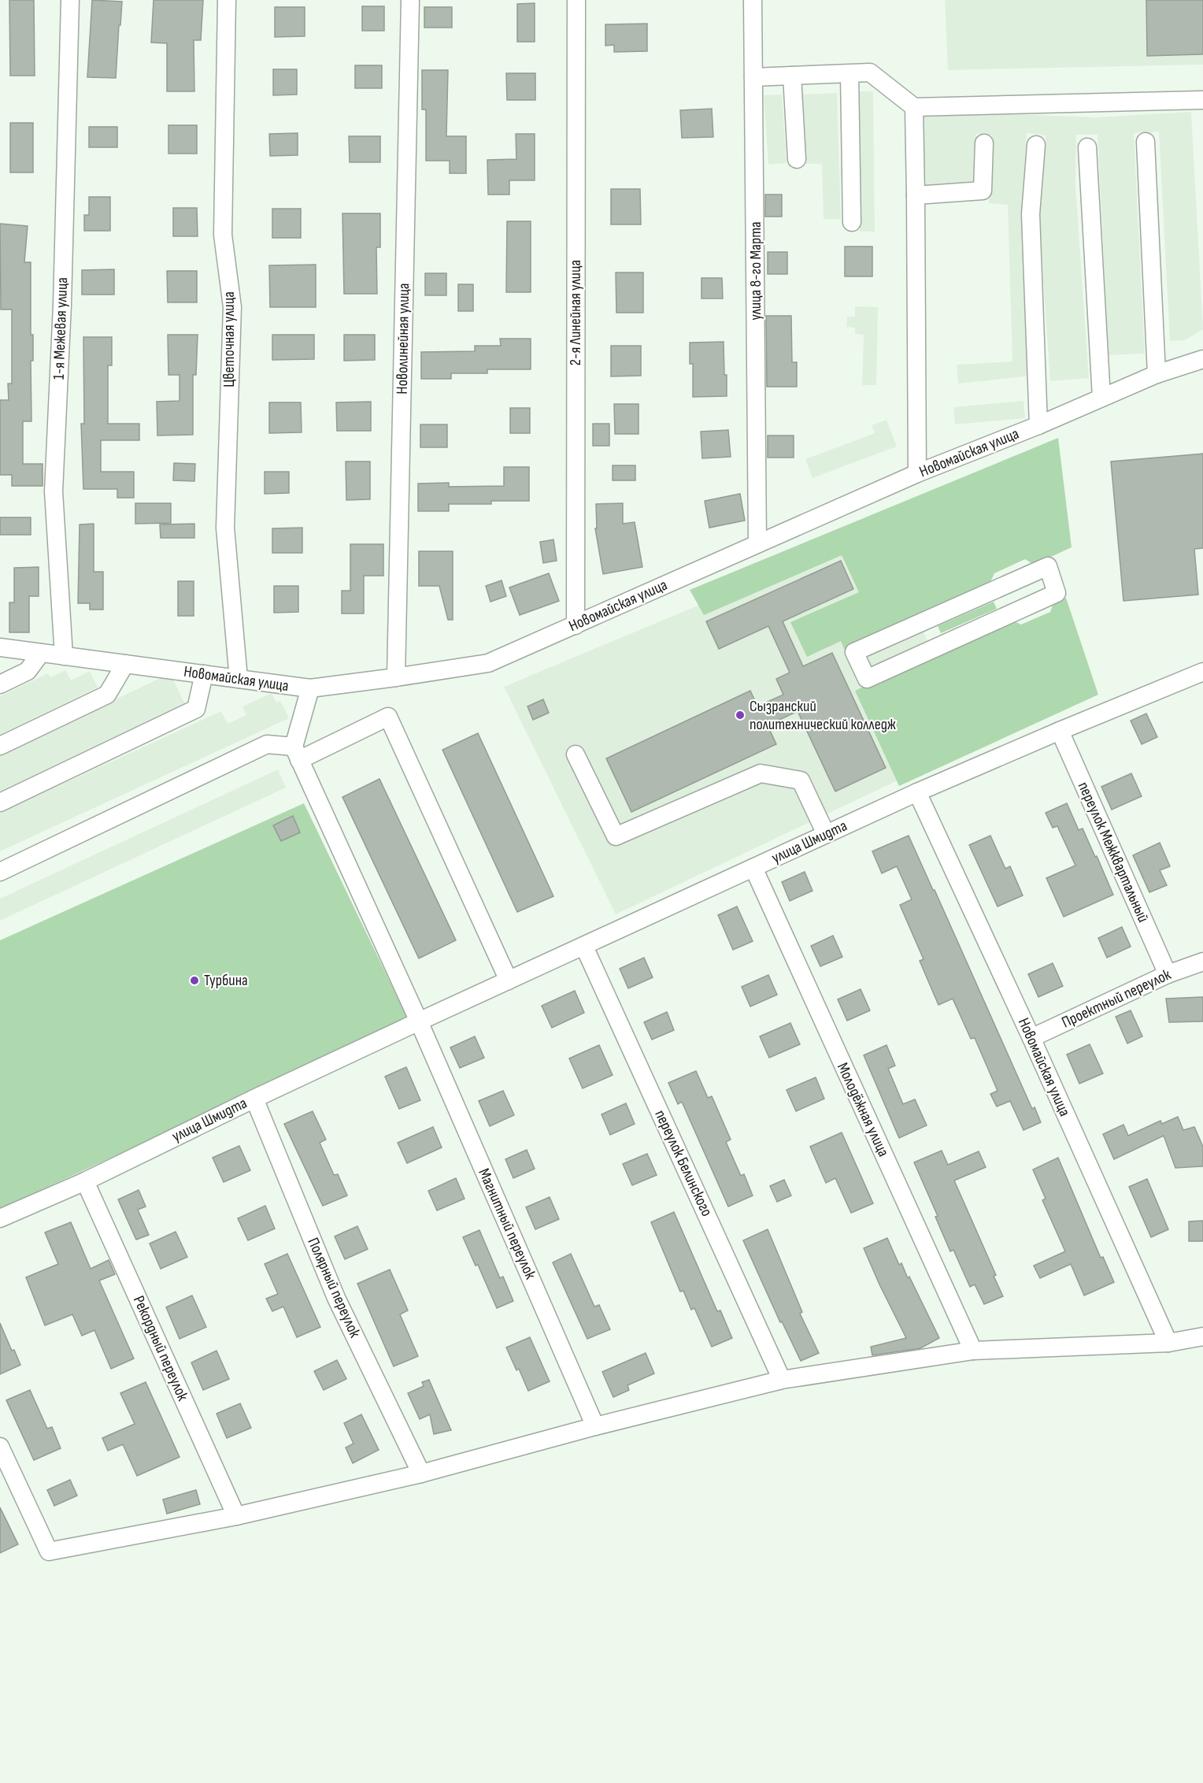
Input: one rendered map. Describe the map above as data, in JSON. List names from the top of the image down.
{
  "streets": {
    "street": [
      "улица 8-го Марта",
      "2-я Линейная улица",
      "1-я Межевая улица",
      "Новолинейная улица",
      "Цветочная улица",
      "Новомайская улица",
      "улица Шмидта",
      "переулок Межквартальный",
      "Проектный переулок",
      "Молодёжная улица",
      "переулок Белинского",
      "Магнитный переулок",
      "Полярный переулок",
      "Рекордный переулок"
    ]
  },
  "crossings": [
    ["улица 8-го Марта", "Новомайская улица"],
    ["2-я Линейная улица", "Новомайская улица"],
    ["1-я Межевая улица", "Новомайская улица"],
    ["Новолинейная улица", "Новомайская улица"],
    ["Цветочная улица", "Новомайская улица"],
    ["Новомайская улица", "улица Шмидта"],
    ["Новомайская улица", "Проектный переулок"],
    ["улица Шмидта", "переулок Межквартальный"],
    ["улица Шмидта", "Молодёжная улица"],
    ["улица Шмидта", "переулок Белинского"],
    ["улица Шмидта", "Магнитный переулок"],
    ["улица Шмидта", "Полярный переулок"],
    ["улица Шмидта", "Рекордный переулок"],
    ["переулок Межквартальный", "Проектный переулок"]
  ],
  "places": ["Сызранский политехнический колледж", "Турбина"]
}
